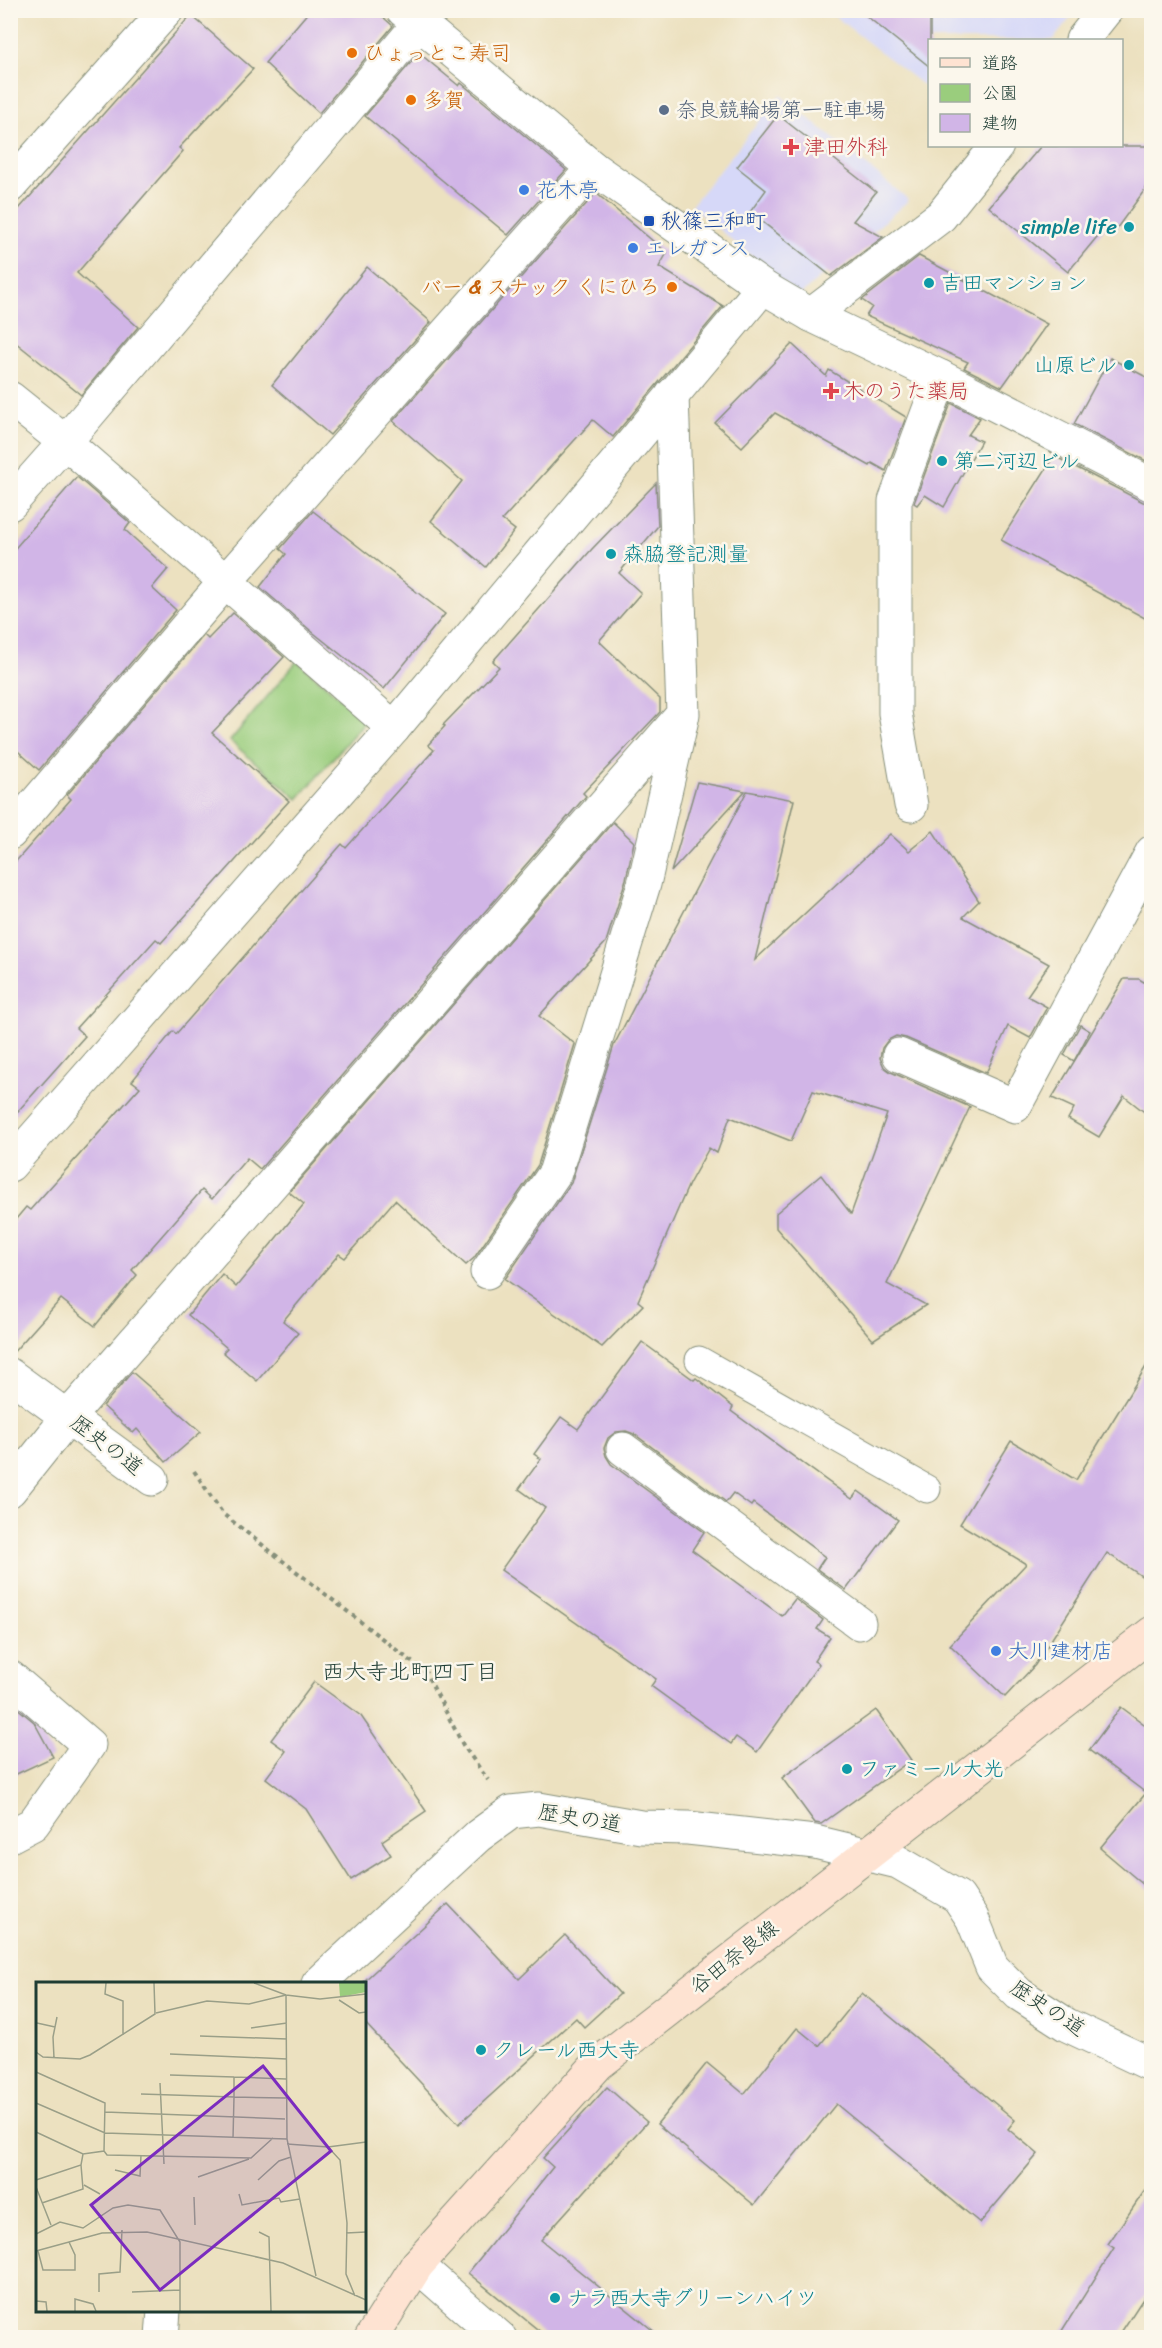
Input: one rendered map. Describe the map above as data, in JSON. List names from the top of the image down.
{
  "streets": {
    "main road": ["谷田奈良線"],
    "street": ["歴史の道"]
  },
  "crossings": [
    ["歴史の道", "谷田奈良線"]
  ],
  "districts": ["西大寺北町四丁目"],
  "places": {
    "other": [
      "ひょっとこ寿司",
      "多賀",
      "奈良競輪場第一駐車場",
      "花木亭",
      "simple life",
      "エレガンス",
      "吉田マンション",
      "バー & スナック くにひろ",
      "山原ビル",
      "第二河辺ビル",
      "森脇登記測量",
      "大川建材店",
      "ファミール大光",
      "クレール西大寺",
      "ナラ西大寺グリーンハイツ"
    ],
    "health": ["津田外科", "木のうた薬局"],
    "transit": ["秋篠三和町"]
  },
  "legend": ["道路", "公園", "建物"]
}
